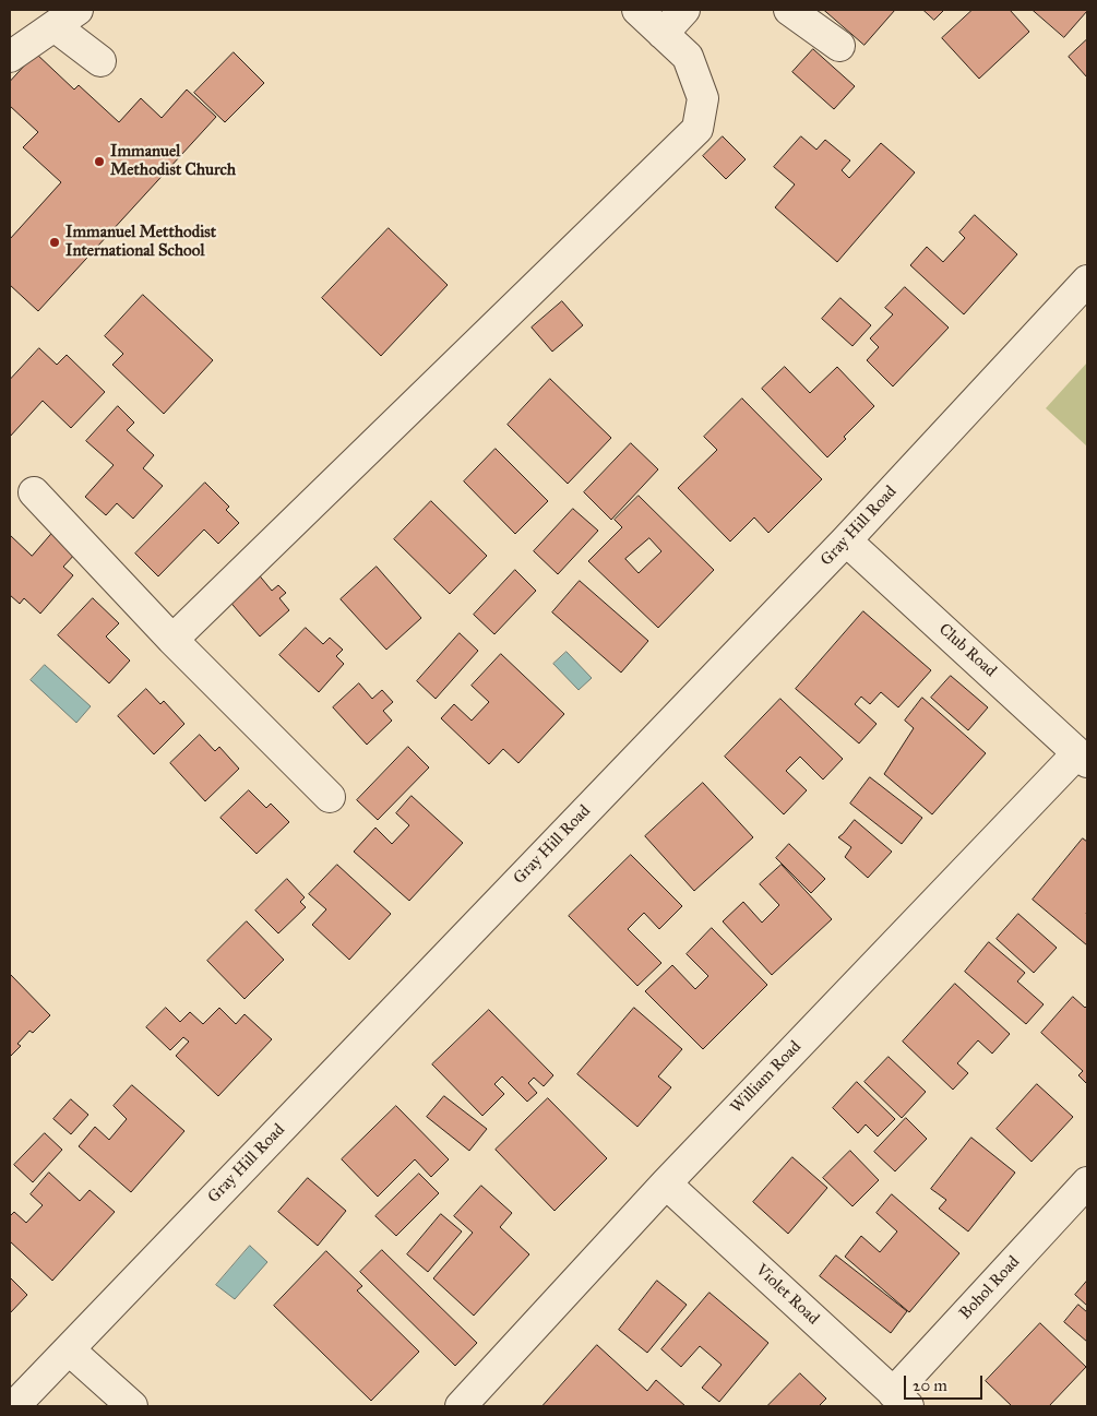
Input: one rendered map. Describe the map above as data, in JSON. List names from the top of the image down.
{
  "streets": {
    "street": [
      "Gray Hill Road",
      "Club Road",
      "William Road",
      "Bohol Road",
      "Violet Road"
    ]
  },
  "crossings": [
    ["Gray Hill Road", "Club Road"],
    ["Club Road", "William Road"],
    ["William Road", "Violet Road"],
    ["Bohol Road", "Violet Road"]
  ],
  "places": ["Immanuel Methodist Church", "Immanuel Metthodist International School"],
  "scale_bar": "20 m"
}
